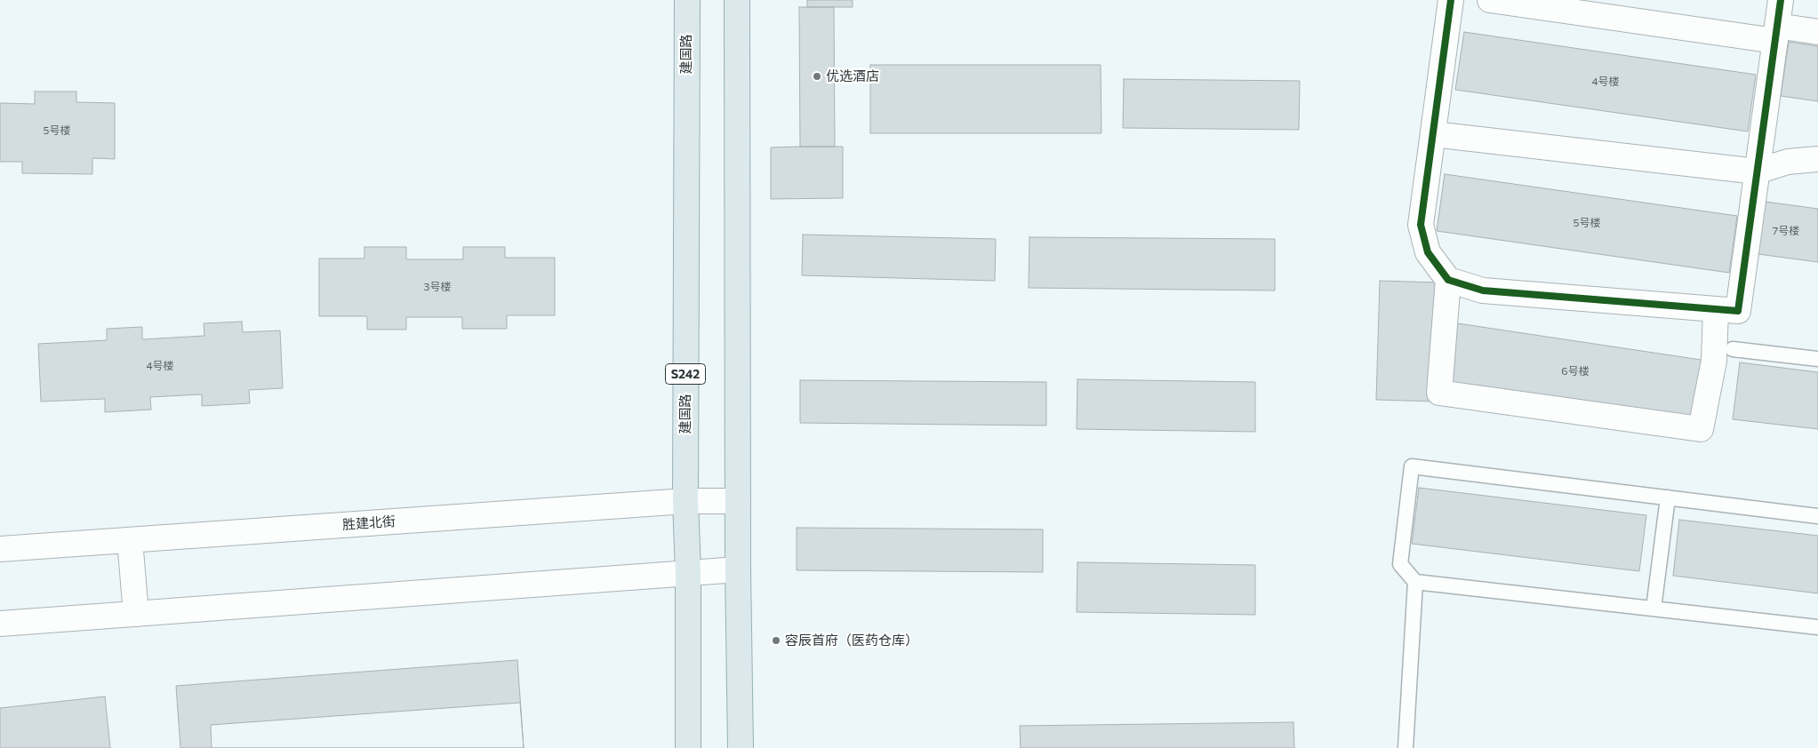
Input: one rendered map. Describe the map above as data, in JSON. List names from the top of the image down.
{
  "streets": {
    "main road": ["建国路", "S242"],
    "street": ["胜建北街"]
  },
  "crossings": [
    ["建国路", "胜建北街"]
  ],
  "places": ["优选酒店", "容辰首府（医药仓库）"],
  "house_numbers": [
    "4号楼",
    "5号楼",
    "5号楼",
    "7号楼",
    "3号楼",
    "4号楼",
    "6号楼"
  ]
}
